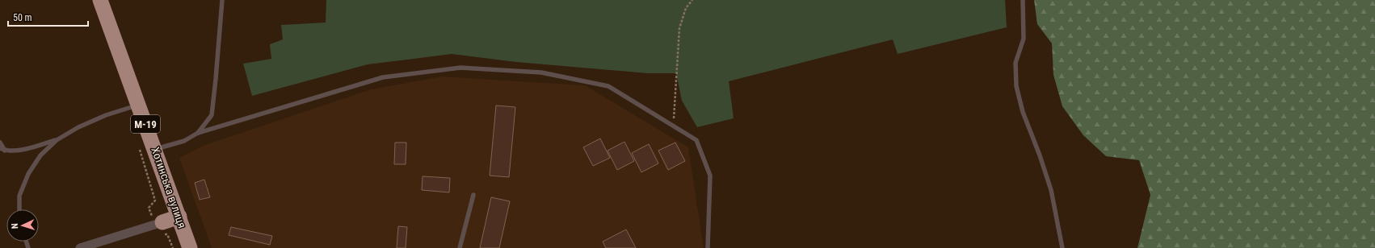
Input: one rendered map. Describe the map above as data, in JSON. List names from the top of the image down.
{
  "streets": {
    "highway": ["М-19", "Хотинська вулиця"]
  },
  "scale_bar": "50 m",
  "north": "left"
}
